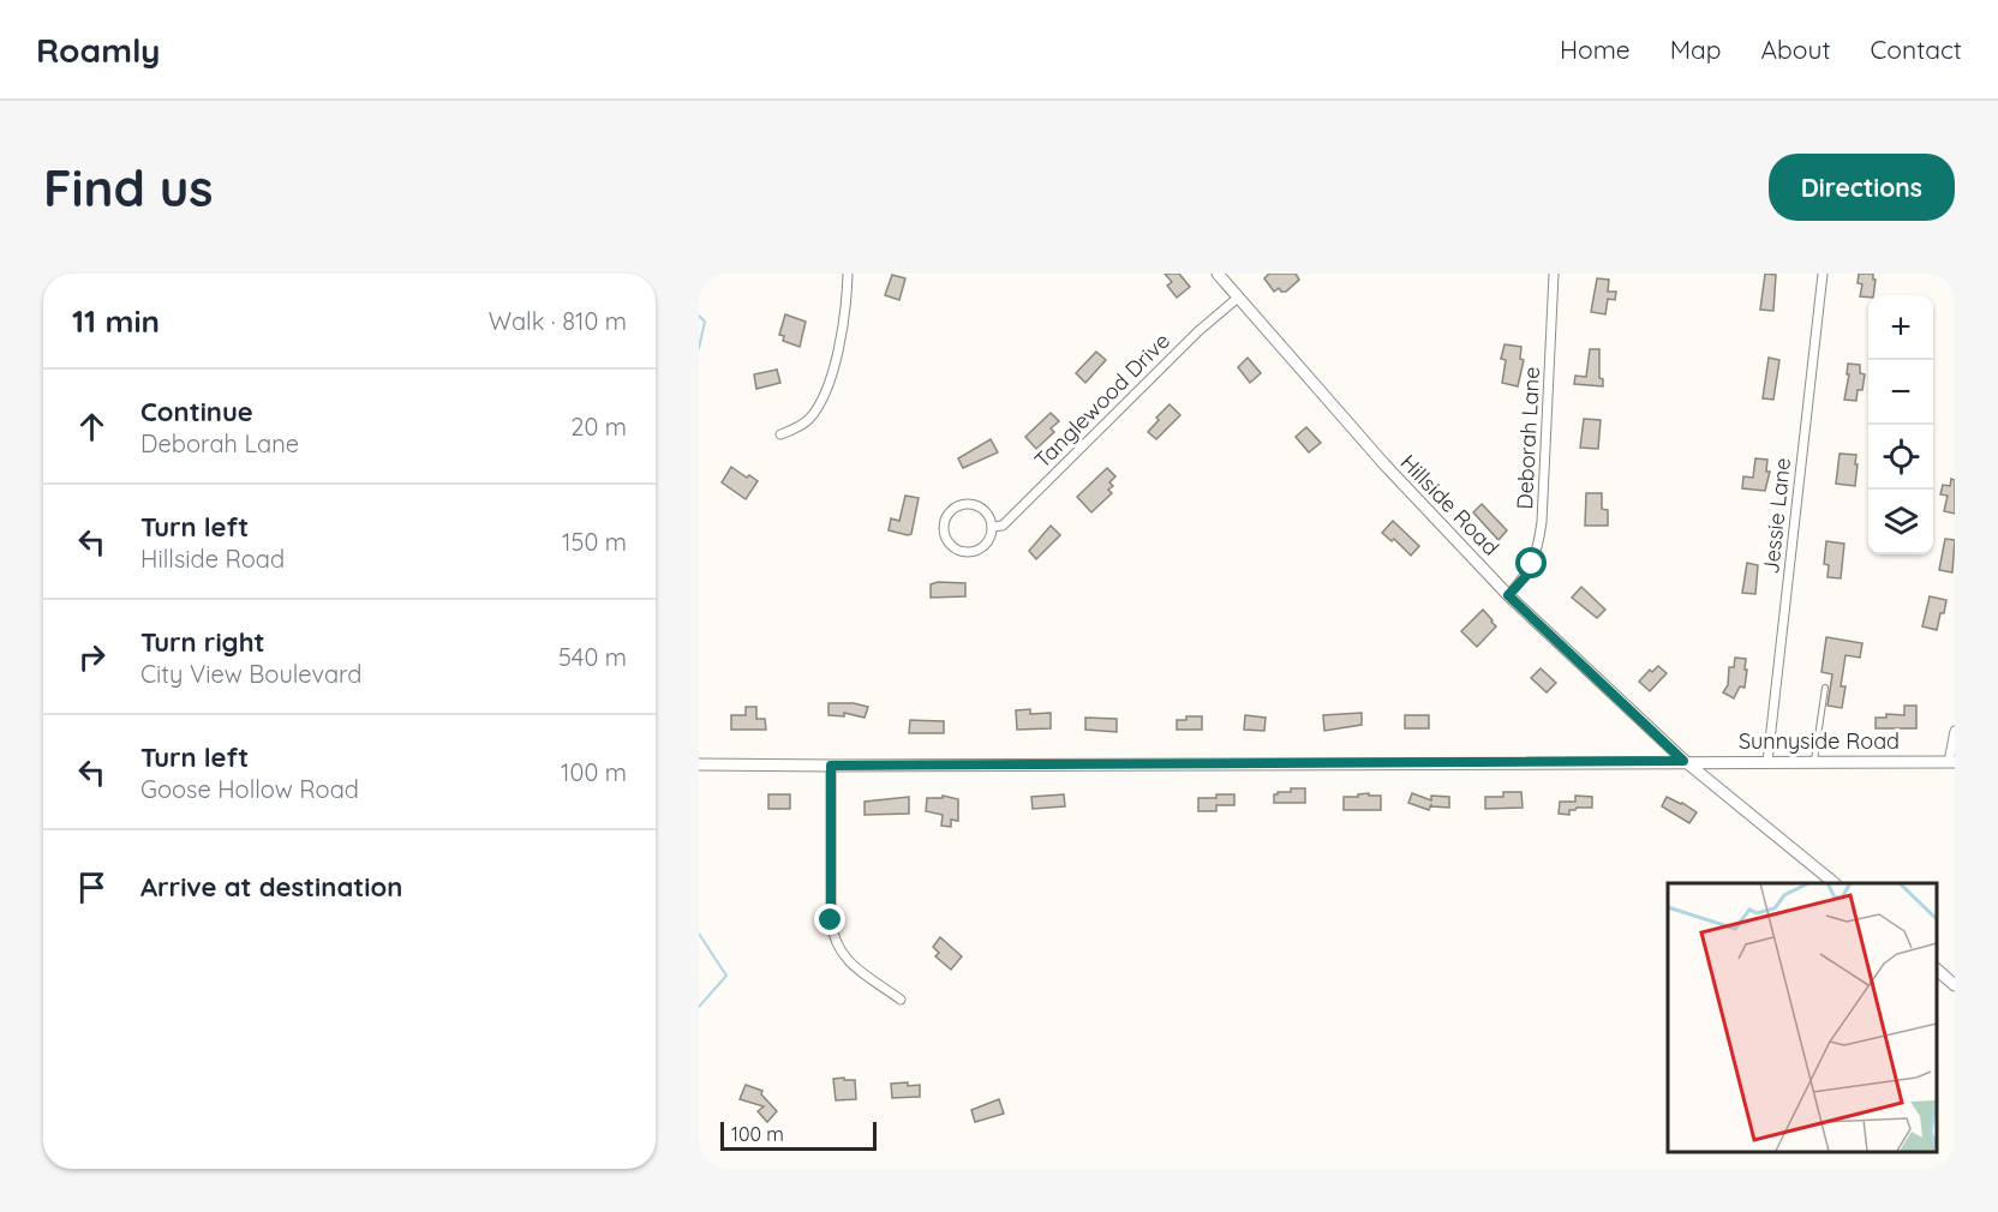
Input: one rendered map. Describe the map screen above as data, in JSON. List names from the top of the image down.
{
  "streets": {
    "street": [
      "Tanglewood Drive",
      "Deborah Lane",
      "Hillside Road",
      "Jessie Lane",
      "Sunnyside Road"
    ]
  },
  "crossings": [
    ["Tanglewood Drive", "Hillside Road"],
    ["Deborah Lane", "Hillside Road"],
    ["Hillside Road", "Sunnyside Road"],
    ["Jessie Lane", "Sunnyside Road"]
  ],
  "scale_bar": "100 m",
  "page": {
    "header": "Roamly",
    "nav": [
      "Home",
      "Map",
      "About",
      "Contact"
    ],
    "buttons": "Directions",
    "title": "Find us",
    "heading": ["11 min", "Walk · 810 m"],
    "map_buttons": ["+", "−"],
    "list": [
      ["Continue", "Deborah Lane", "20 m"],
      ["Turn left", "Hillside Road", "150 m"],
      ["Turn right", "City View Boulevard", "540 m"],
      ["Turn left", "Goose Hollow Road", "100 m"],
      "Arrive at destination"
    ],
    "scale": "100 m"
  }
}
